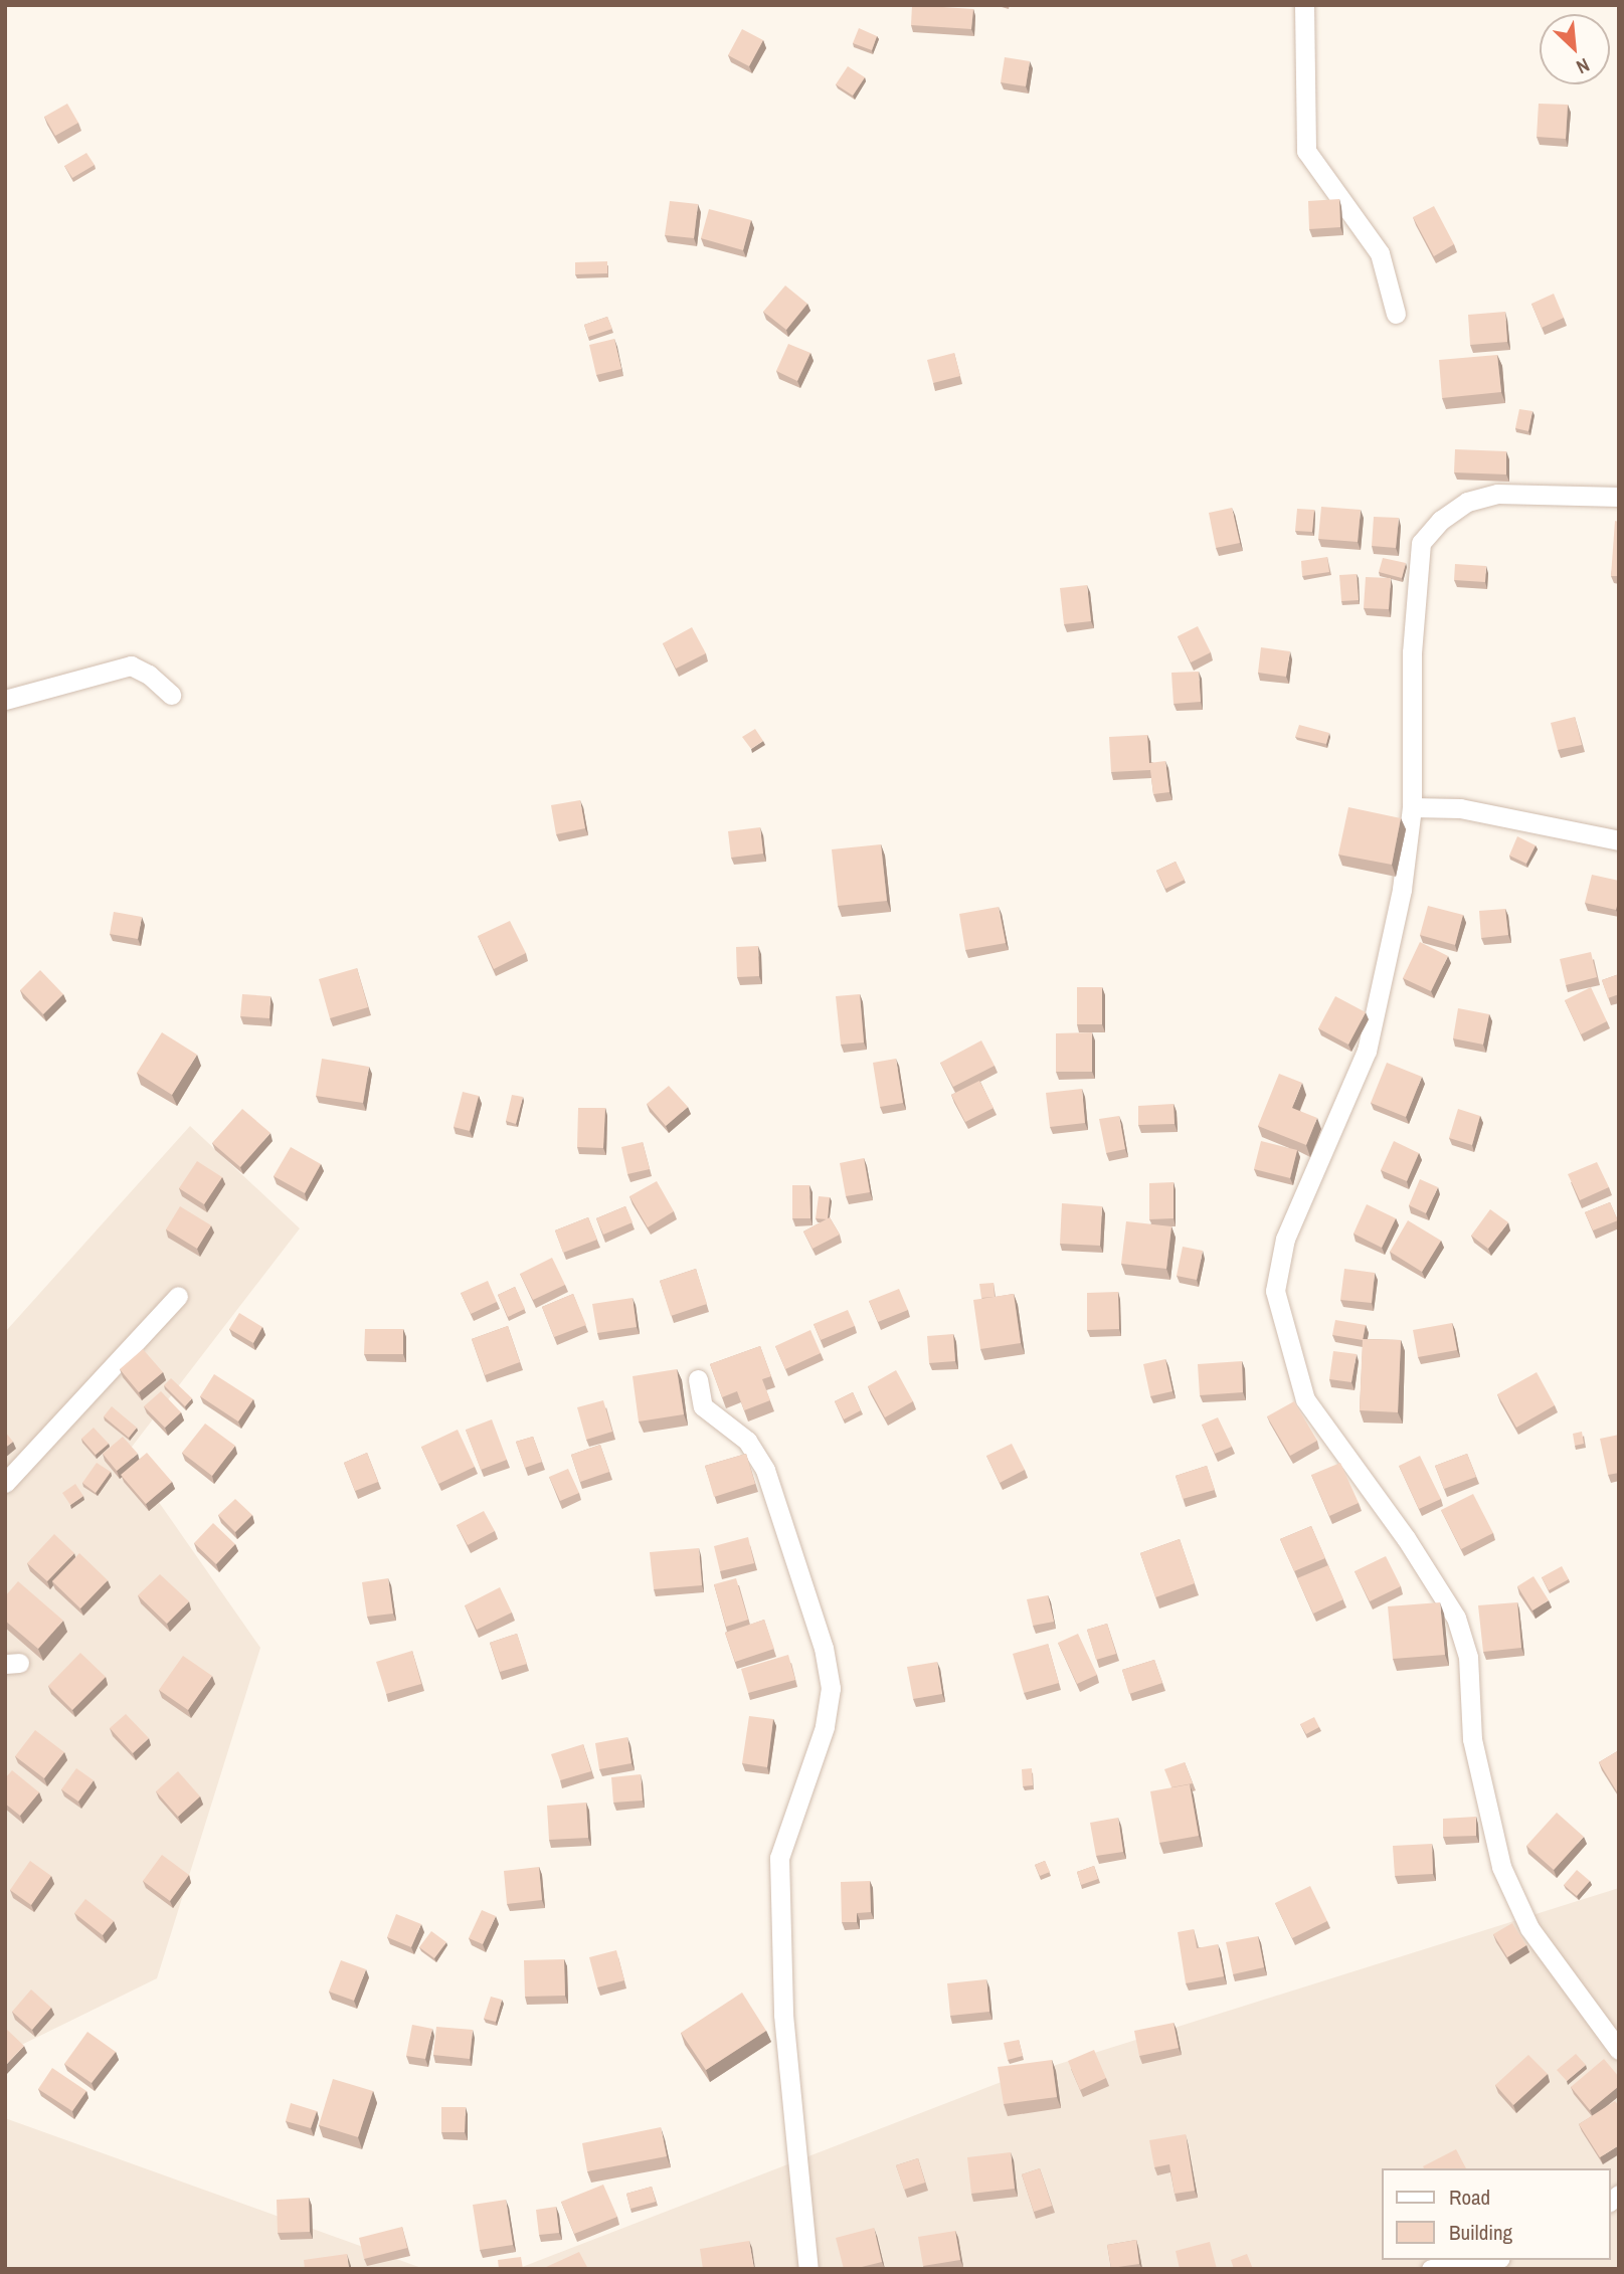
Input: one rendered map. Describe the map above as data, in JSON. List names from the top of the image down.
{
  "legend": ["Road", "Building"],
  "north": "bottom right"
}
